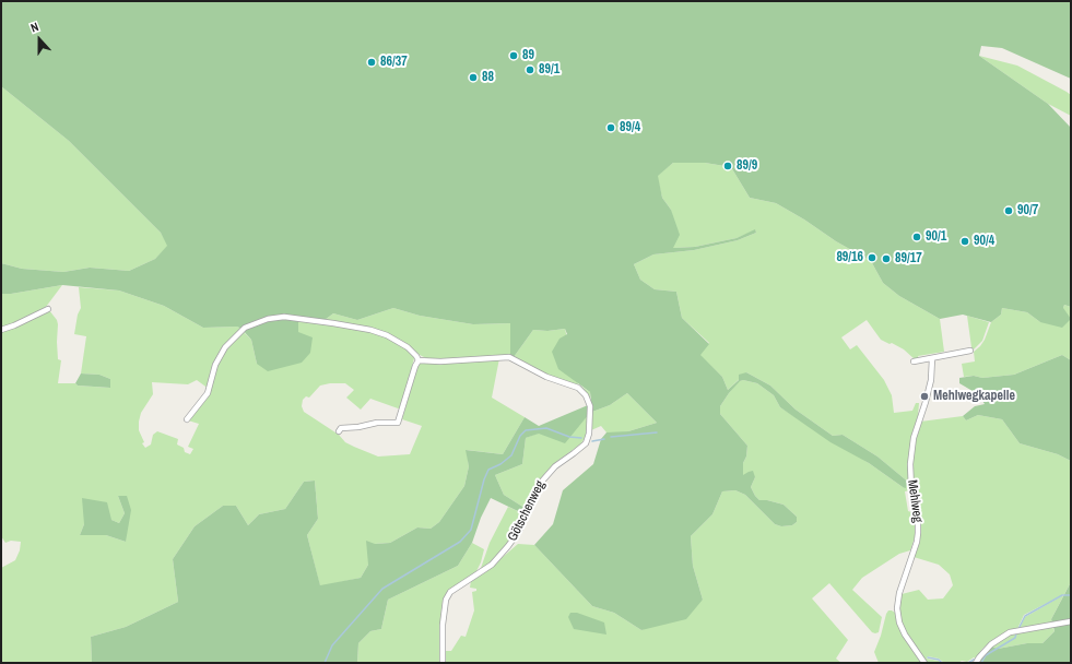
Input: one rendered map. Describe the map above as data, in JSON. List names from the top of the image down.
{
  "streets": {
    "street": ["Mehlweg", "Götschenweg"]
  },
  "places": [
    "89",
    "86/37",
    "89/1",
    "88",
    "89/4",
    "89/9",
    "90/7",
    "90/1",
    "90/4",
    "89/16",
    "89/17",
    "Mehlwegkapelle"
  ],
  "north": "top"
}
